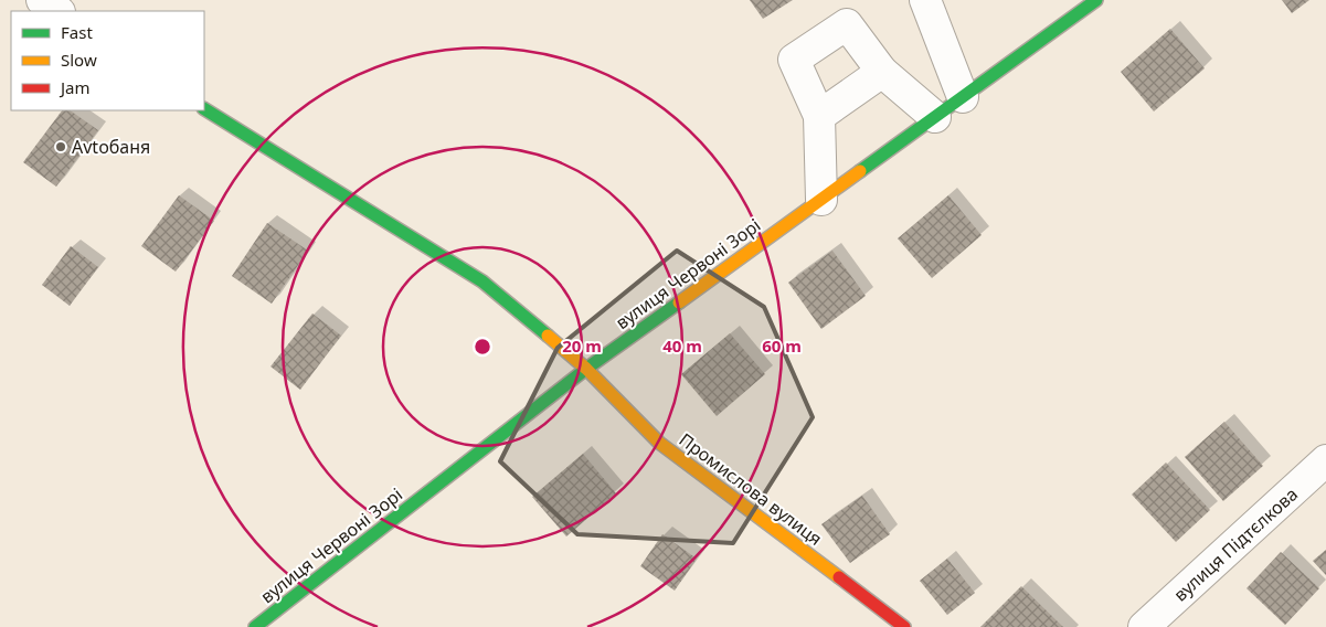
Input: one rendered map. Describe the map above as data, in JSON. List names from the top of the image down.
{
  "streets": {
    "street": ["вулиця Червоні Зорі", "Промислова вулиця", "вулиця Підтєлкова"]
  },
  "crossings": [
    ["вулиця Червоні Зорі", "Промислова вулиця"]
  ],
  "places": ["Avtoбаня"],
  "legend": ["Fast", "Slow", "Jam"],
  "rings": ["20 m", "40 m", "60 m"]
}
